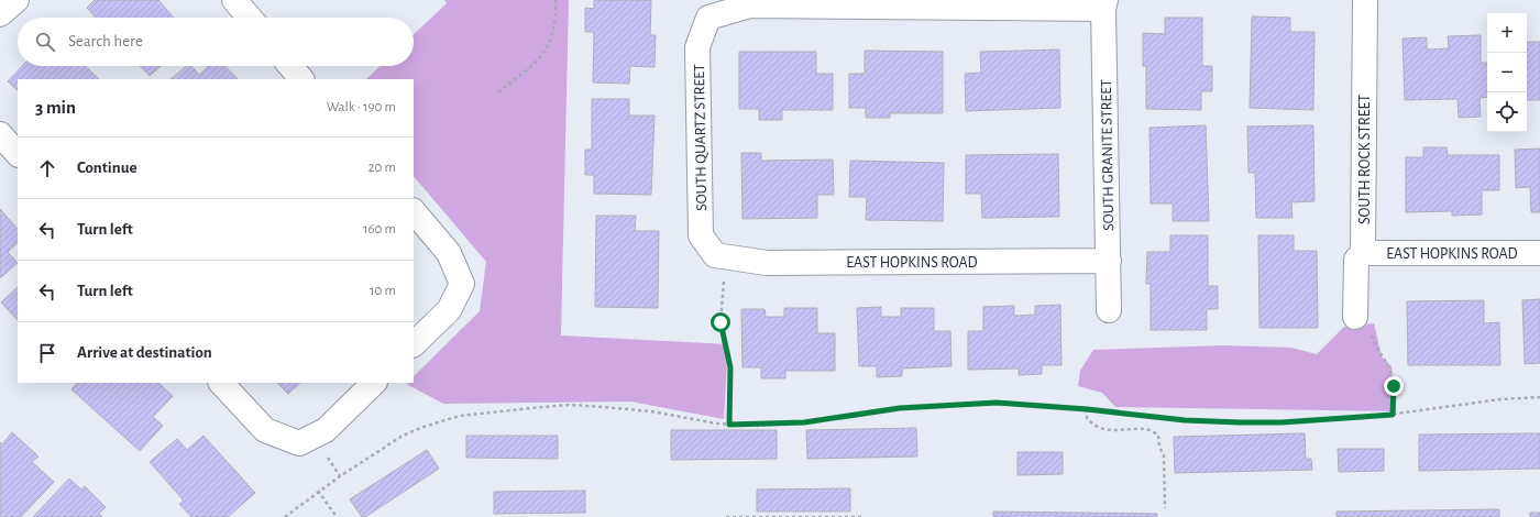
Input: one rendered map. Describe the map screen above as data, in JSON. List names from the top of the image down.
{
  "streets": {
    "street": [
      "SOUTH QUARTZ STREET",
      "SOUTH GRANITE STREET",
      "SOUTH ROCK STREET",
      "EAST HOPKINS ROAD"
    ]
  },
  "crossings": [
    ["SOUTH QUARTZ STREET", "SOUTH GRANITE STREET"],
    ["SOUTH QUARTZ STREET", "EAST HOPKINS ROAD"],
    ["SOUTH GRANITE STREET", "EAST HOPKINS ROAD"],
    ["SOUTH ROCK STREET", "EAST HOPKINS ROAD"]
  ],
  "page": {
    "map_buttons": ["+", "−"],
    "search": "Search here",
    "heading": ["3 min", "Walk · 190 m"],
    "list": [
      ["Continue", "20 m"],
      ["Turn left", "160 m"],
      ["Turn left", "10 m"],
      "Arrive at destination"
    ]
  }
}
